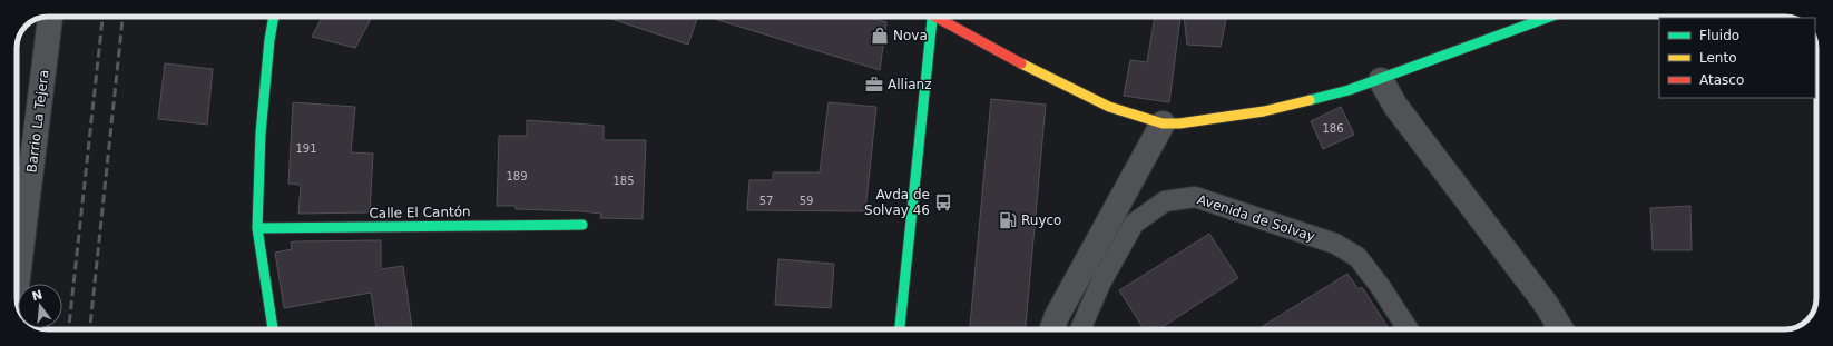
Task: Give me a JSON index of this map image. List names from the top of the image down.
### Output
{
  "streets": {
    "main road": ["Calle El Cantón"],
    "street": ["Barrio La Tejera"],
    "lane": ["Avenida de Solvay"]
  },
  "places": {
    "shop": ["Nova"],
    "office": ["Allianz"],
    "bus stop": ["Avda de Solvay 46"],
    "fuel station": ["Ruyco"]
  },
  "house_numbers": [
    "186",
    "191",
    "189",
    "185",
    "57",
    "59"
  ],
  "legend": ["Fluido", "Lento", "Atasco"],
  "north": "top"
}
